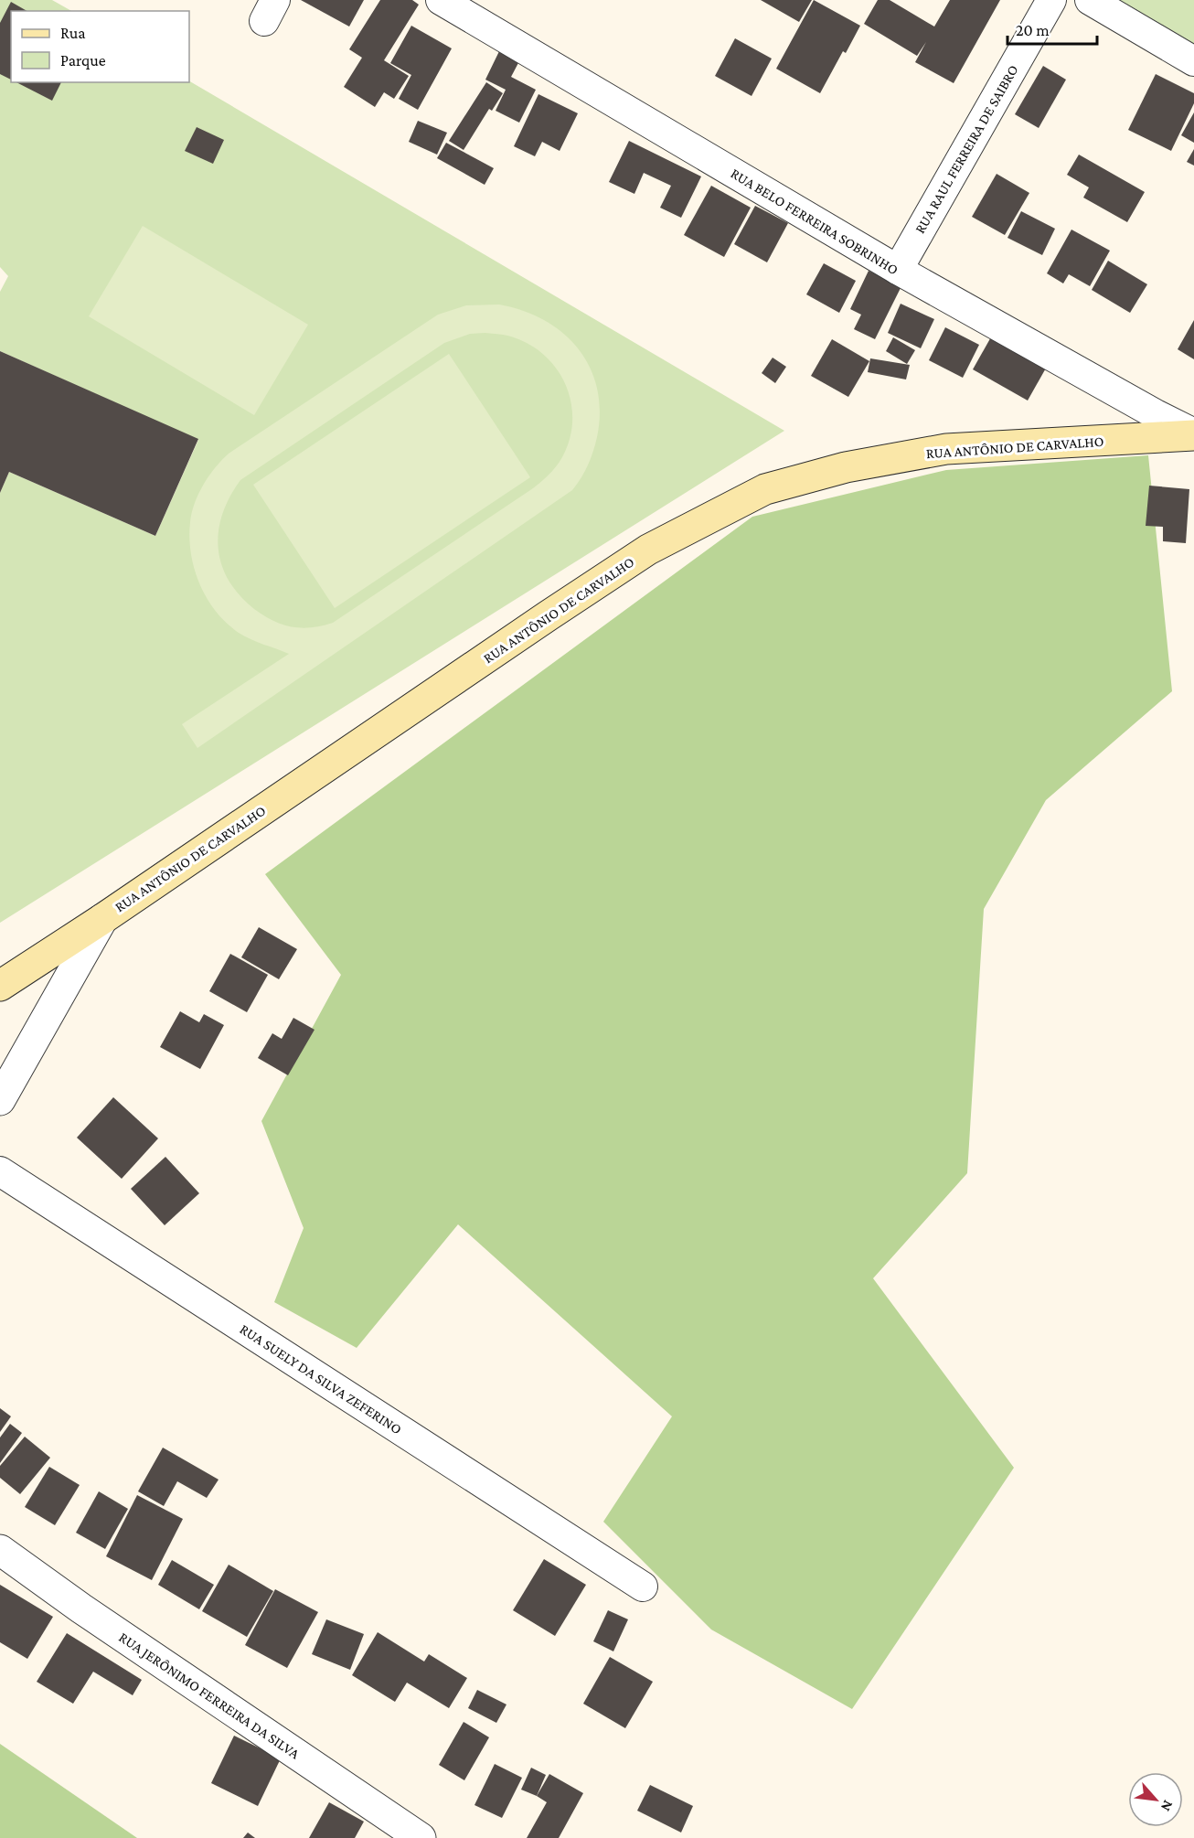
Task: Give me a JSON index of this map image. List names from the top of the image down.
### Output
{
  "streets": {
    "main road": ["RUA ANTÔNIO DE CARVALHO"],
    "street": [
      "RUA RAUL FERREIRA DE SAIBRO",
      "RUA BELO FERREIRA SOBRINHO",
      "RUA SUELY DA SILVA ZEFERINO",
      "RUA JERÔNIMO FERREIRA DA SILVA"
    ]
  },
  "crossings": [
    ["RUA RAUL FERREIRA DE SAIBRO", "RUA BELO FERREIRA SOBRINHO"],
    ["RUA BELO FERREIRA SOBRINHO", "RUA ANTÔNIO DE CARVALHO"]
  ],
  "legend": ["Rua", "Parque"],
  "scale_bar": "20 m",
  "north": "bottom right"
}
